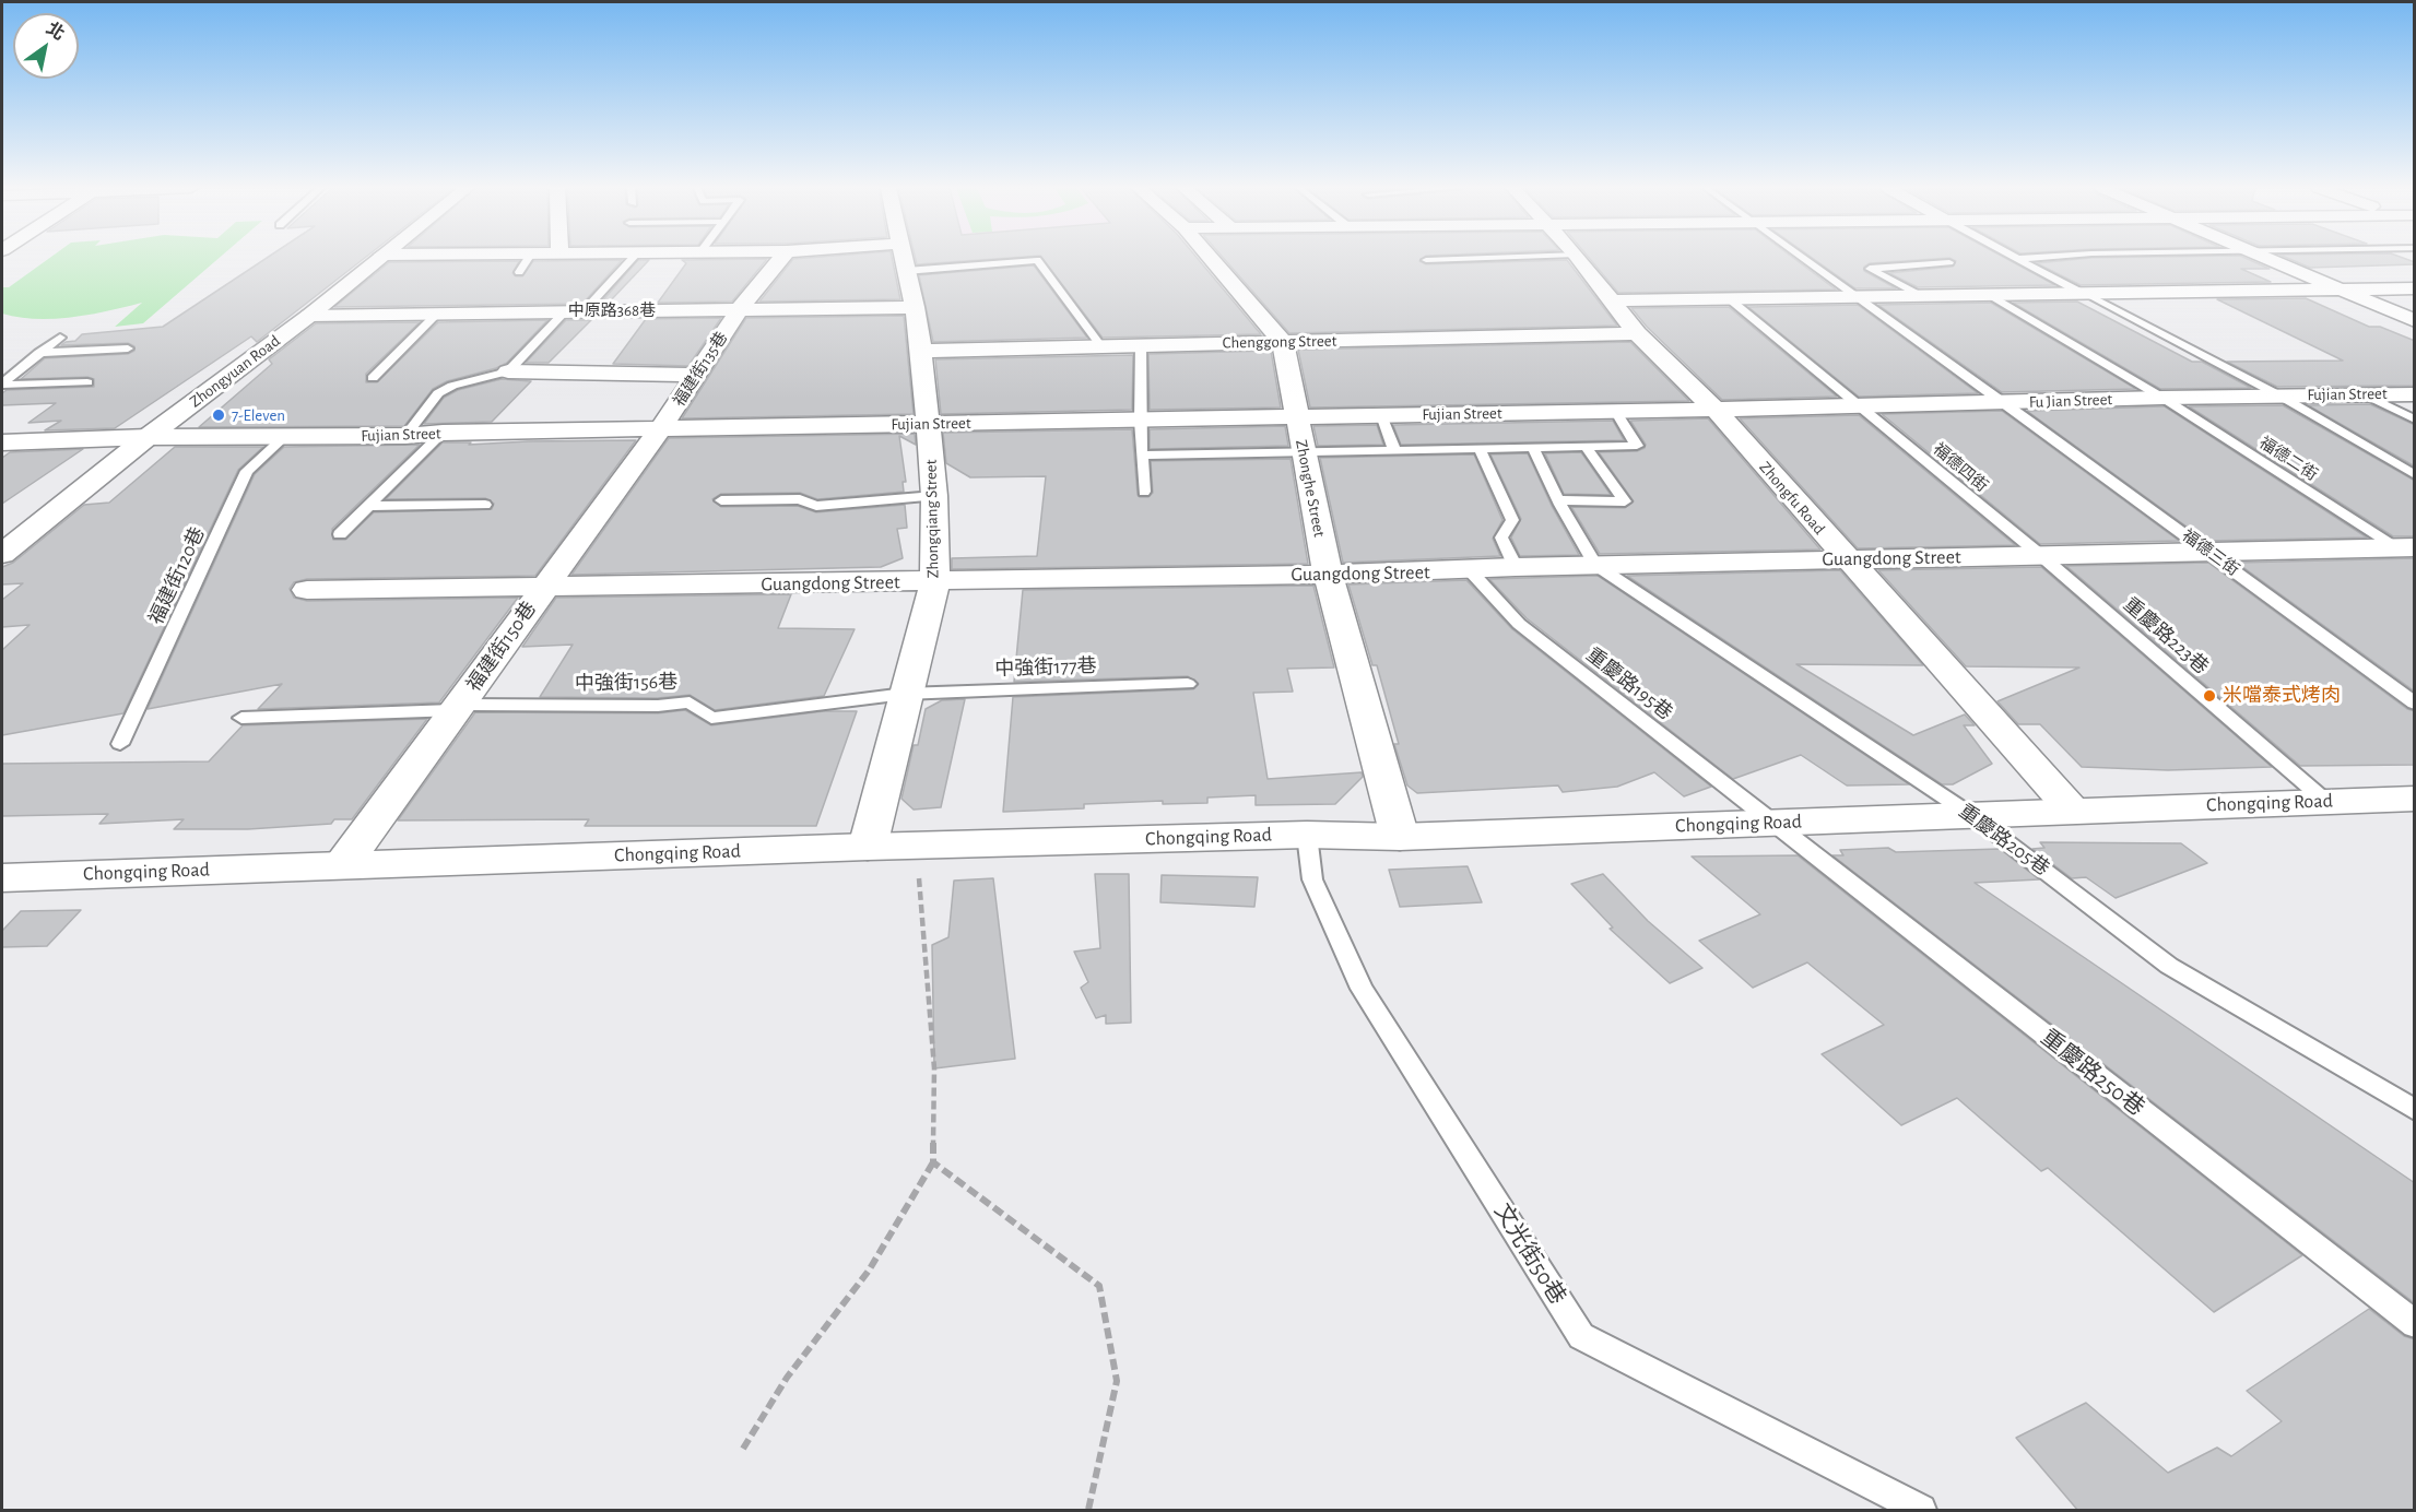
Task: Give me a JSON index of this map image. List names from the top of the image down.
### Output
{
  "streets": {
    "street": [
      "中原路368巷",
      "Chenggong Street",
      "福建街135巷",
      "Zhongyuan Road",
      "Fujian Street",
      "Fu Jian Street",
      "Zhonghe Street",
      "Zhongfu Road",
      "Zhongqiang Street",
      "Guangdong Street",
      "福建街150巷",
      "Chongqing Road"
    ],
    "lane": [
      "福德二街",
      "福德四街",
      "福德三街",
      "福建街120巷",
      "重慶路223巷",
      "中強街177巷",
      "中強街156巷",
      "重慶路195巷",
      "重慶路205巷",
      "重慶路250巷",
      "文光街50巷"
    ]
  },
  "crossings": [
    ["中原路368巷", "福建街135巷"],
    ["中原路368巷", "Zhongyuan Road"],
    ["中原路368巷", "Zhongqiang Street"],
    ["Chenggong Street", "Zhonghe Street"],
    ["Chenggong Street", "Zhongfu Road"],
    ["Chenggong Street", "Zhongqiang Street"],
    ["福建街135巷", "Fujian Street"],
    ["福建街135巷", "福建街150巷"],
    ["Zhongyuan Road", "Fujian Street"],
    ["Fujian Street", "Fu Jian Street"],
    ["Fujian Street", "福德四街"],
    ["Fujian Street", "Zhonghe Street"],
    ["Fujian Street", "Zhongfu Road"],
    ["Fujian Street", "Zhongqiang Street"],
    ["Fujian Street", "福建街120巷"],
    ["Fujian Street", "福建街150巷"],
    ["Fu Jian Street", "福德二街"],
    ["Fu Jian Street", "福德四街"],
    ["Fu Jian Street", "福德三街"],
    ["福德二街", "Guangdong Street"],
    ["福德四街", "Guangdong Street"],
    ["福德四街", "重慶路223巷"],
    ["Zhonghe Street", "Guangdong Street"],
    ["Zhonghe Street", "Chongqing Road"],
    ["Zhongfu Road", "Guangdong Street"],
    ["Zhongfu Road", "Chongqing Road"],
    ["Zhongqiang Street", "Guangdong Street"],
    ["Zhongqiang Street", "中強街177巷"],
    ["Zhongqiang Street", "中強街156巷"],
    ["Zhongqiang Street", "Chongqing Road"],
    ["福德三街", "Guangdong Street"],
    ["Guangdong Street", "重慶路223巷"],
    ["Guangdong Street", "福建街150巷"],
    ["Guangdong Street", "重慶路195巷"],
    ["Guangdong Street", "重慶路205巷"],
    ["重慶路223巷", "Chongqing Road"],
    ["福建街150巷", "中強街156巷"],
    ["福建街150巷", "Chongqing Road"],
    ["中強街177巷", "中強街156巷"],
    ["重慶路195巷", "Chongqing Road"],
    ["重慶路195巷", "重慶路250巷"],
    ["Chongqing Road", "重慶路205巷"],
    ["Chongqing Road", "重慶路250巷"],
    ["Chongqing Road", "文光街50巷"]
  ],
  "places": ["7-Eleven", "米噹泰式烤肉"],
  "north": "top right"
}
